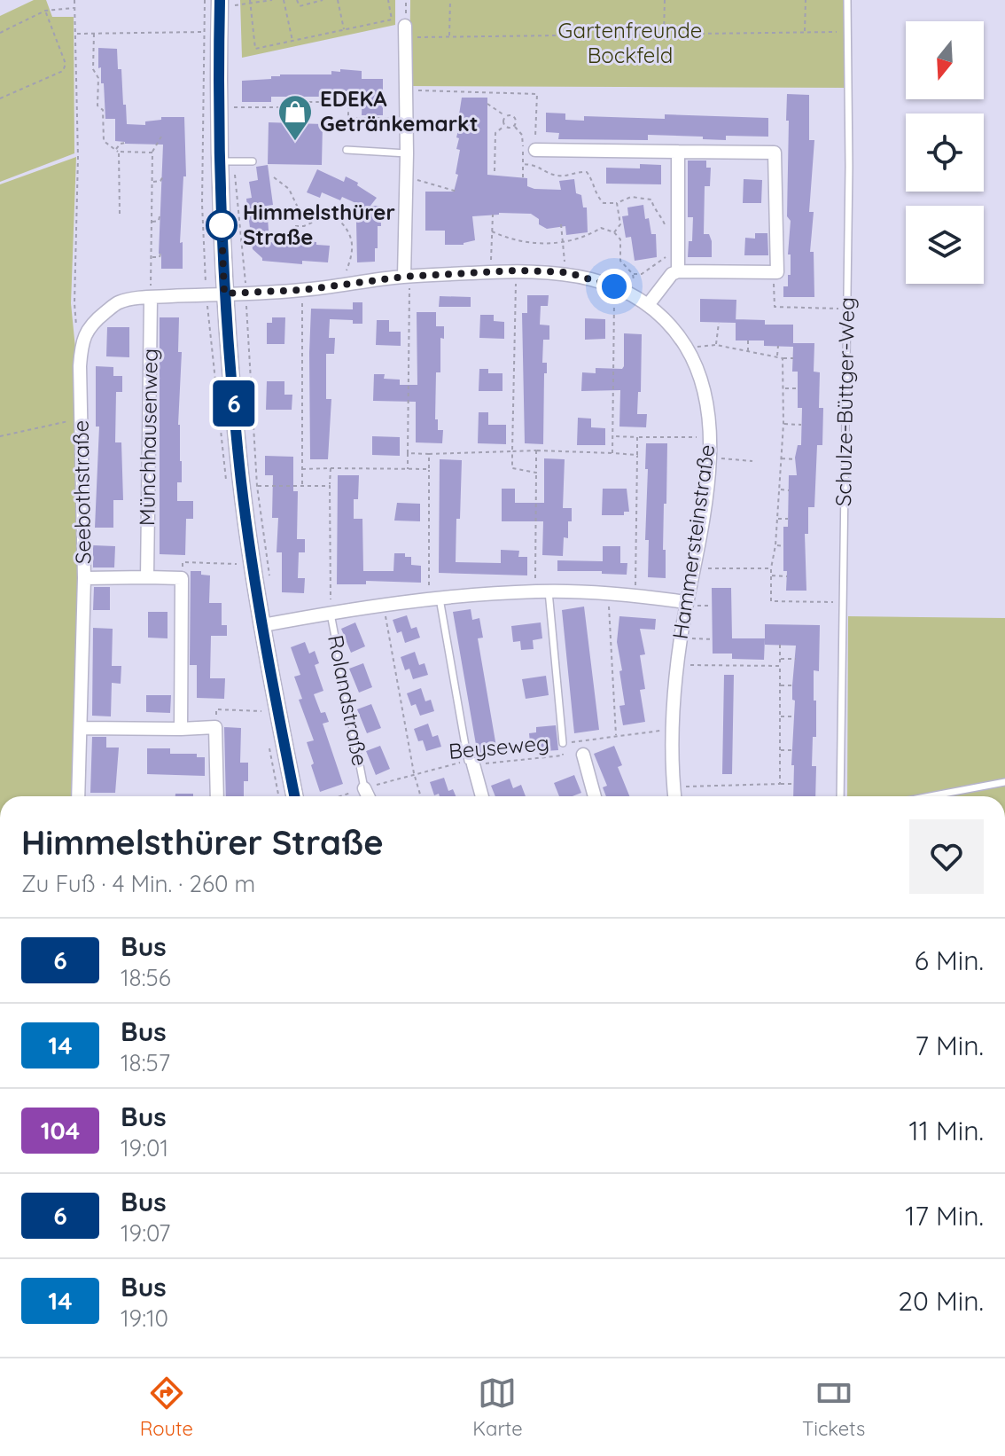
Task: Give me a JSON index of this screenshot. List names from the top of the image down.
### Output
{
  "streets": {
    "street": [
      "Münchhausenweg",
      "Seebothstraße",
      "Hammersteinstraße",
      "Rolandstraße"
    ],
    "lane": ["Schulze-Büttger-Weg"],
    "path": ["Beyseweg"]
  },
  "crossings": [
    ["Hammersteinstraße", "Rolandstraße"],
    ["Hammersteinstraße", "Beyseweg"],
    ["Rolandstraße", "Beyseweg"]
  ],
  "parks": ["Gartenfreunde Bockfeld"],
  "places": {
    "shop": ["EDEKA Getränkemarkt"],
    "other": ["Himmelsthürer Straße"]
  },
  "lines": ["bus line 6"],
  "north": "bottom",
  "page": {
    "on_map": "6",
    "heading": ["Himmelsthürer Straße", "Zu Fuß · 4 Min. · 260 m"],
    "list": [
      {
        "mark": "6",
        "name": "Bus",
        "note": "18:56",
        "value": "6 Min."
      },
      {
        "mark": "14",
        "name": "Bus",
        "note": "18:57",
        "value": "7 Min."
      },
      {
        "mark": "104",
        "name": "Bus",
        "note": "19:01",
        "value": "11 Min."
      },
      {
        "mark": "6",
        "name": "Bus",
        "note": "19:07",
        "value": "17 Min."
      },
      {
        "mark": "14",
        "name": "Bus",
        "note": "19:10",
        "value": "20 Min."
      }
    ],
    "tabs": ["Route", "Karte", "Tickets"]
  }
}
